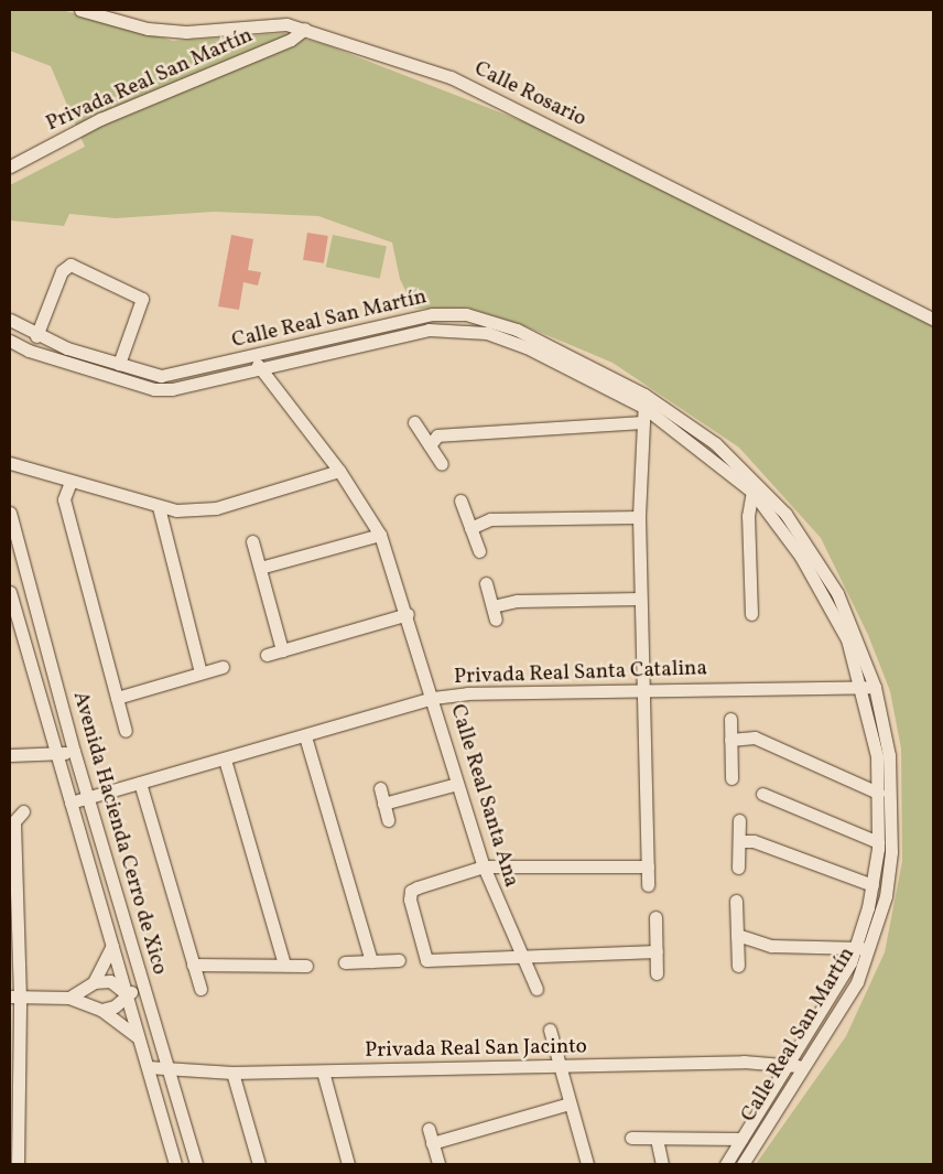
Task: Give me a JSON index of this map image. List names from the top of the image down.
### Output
{
  "streets": {
    "street": [
      "Privada Real San Martín",
      "Calle Rosario",
      "Calle Real San Martín",
      "Privada Real Santa Catalina",
      "Calle Real Santa Ana",
      "Avenida Hacienda Cerro de Xico",
      "Privada Real San Jacinto"
    ]
  },
  "crossings": [
    ["Privada Real San Martín", "Calle Rosario"],
    ["Calle Real San Martín", "Privada Real Santa Catalina"],
    ["Calle Real San Martín", "Calle Real Santa Ana"],
    ["Calle Real San Martín", "Privada Real San Jacinto"],
    ["Privada Real Santa Catalina", "Calle Real Santa Ana"],
    ["Privada Real Santa Catalina", "Avenida Hacienda Cerro de Xico"],
    ["Avenida Hacienda Cerro de Xico", "Privada Real San Jacinto"]
  ]
}
